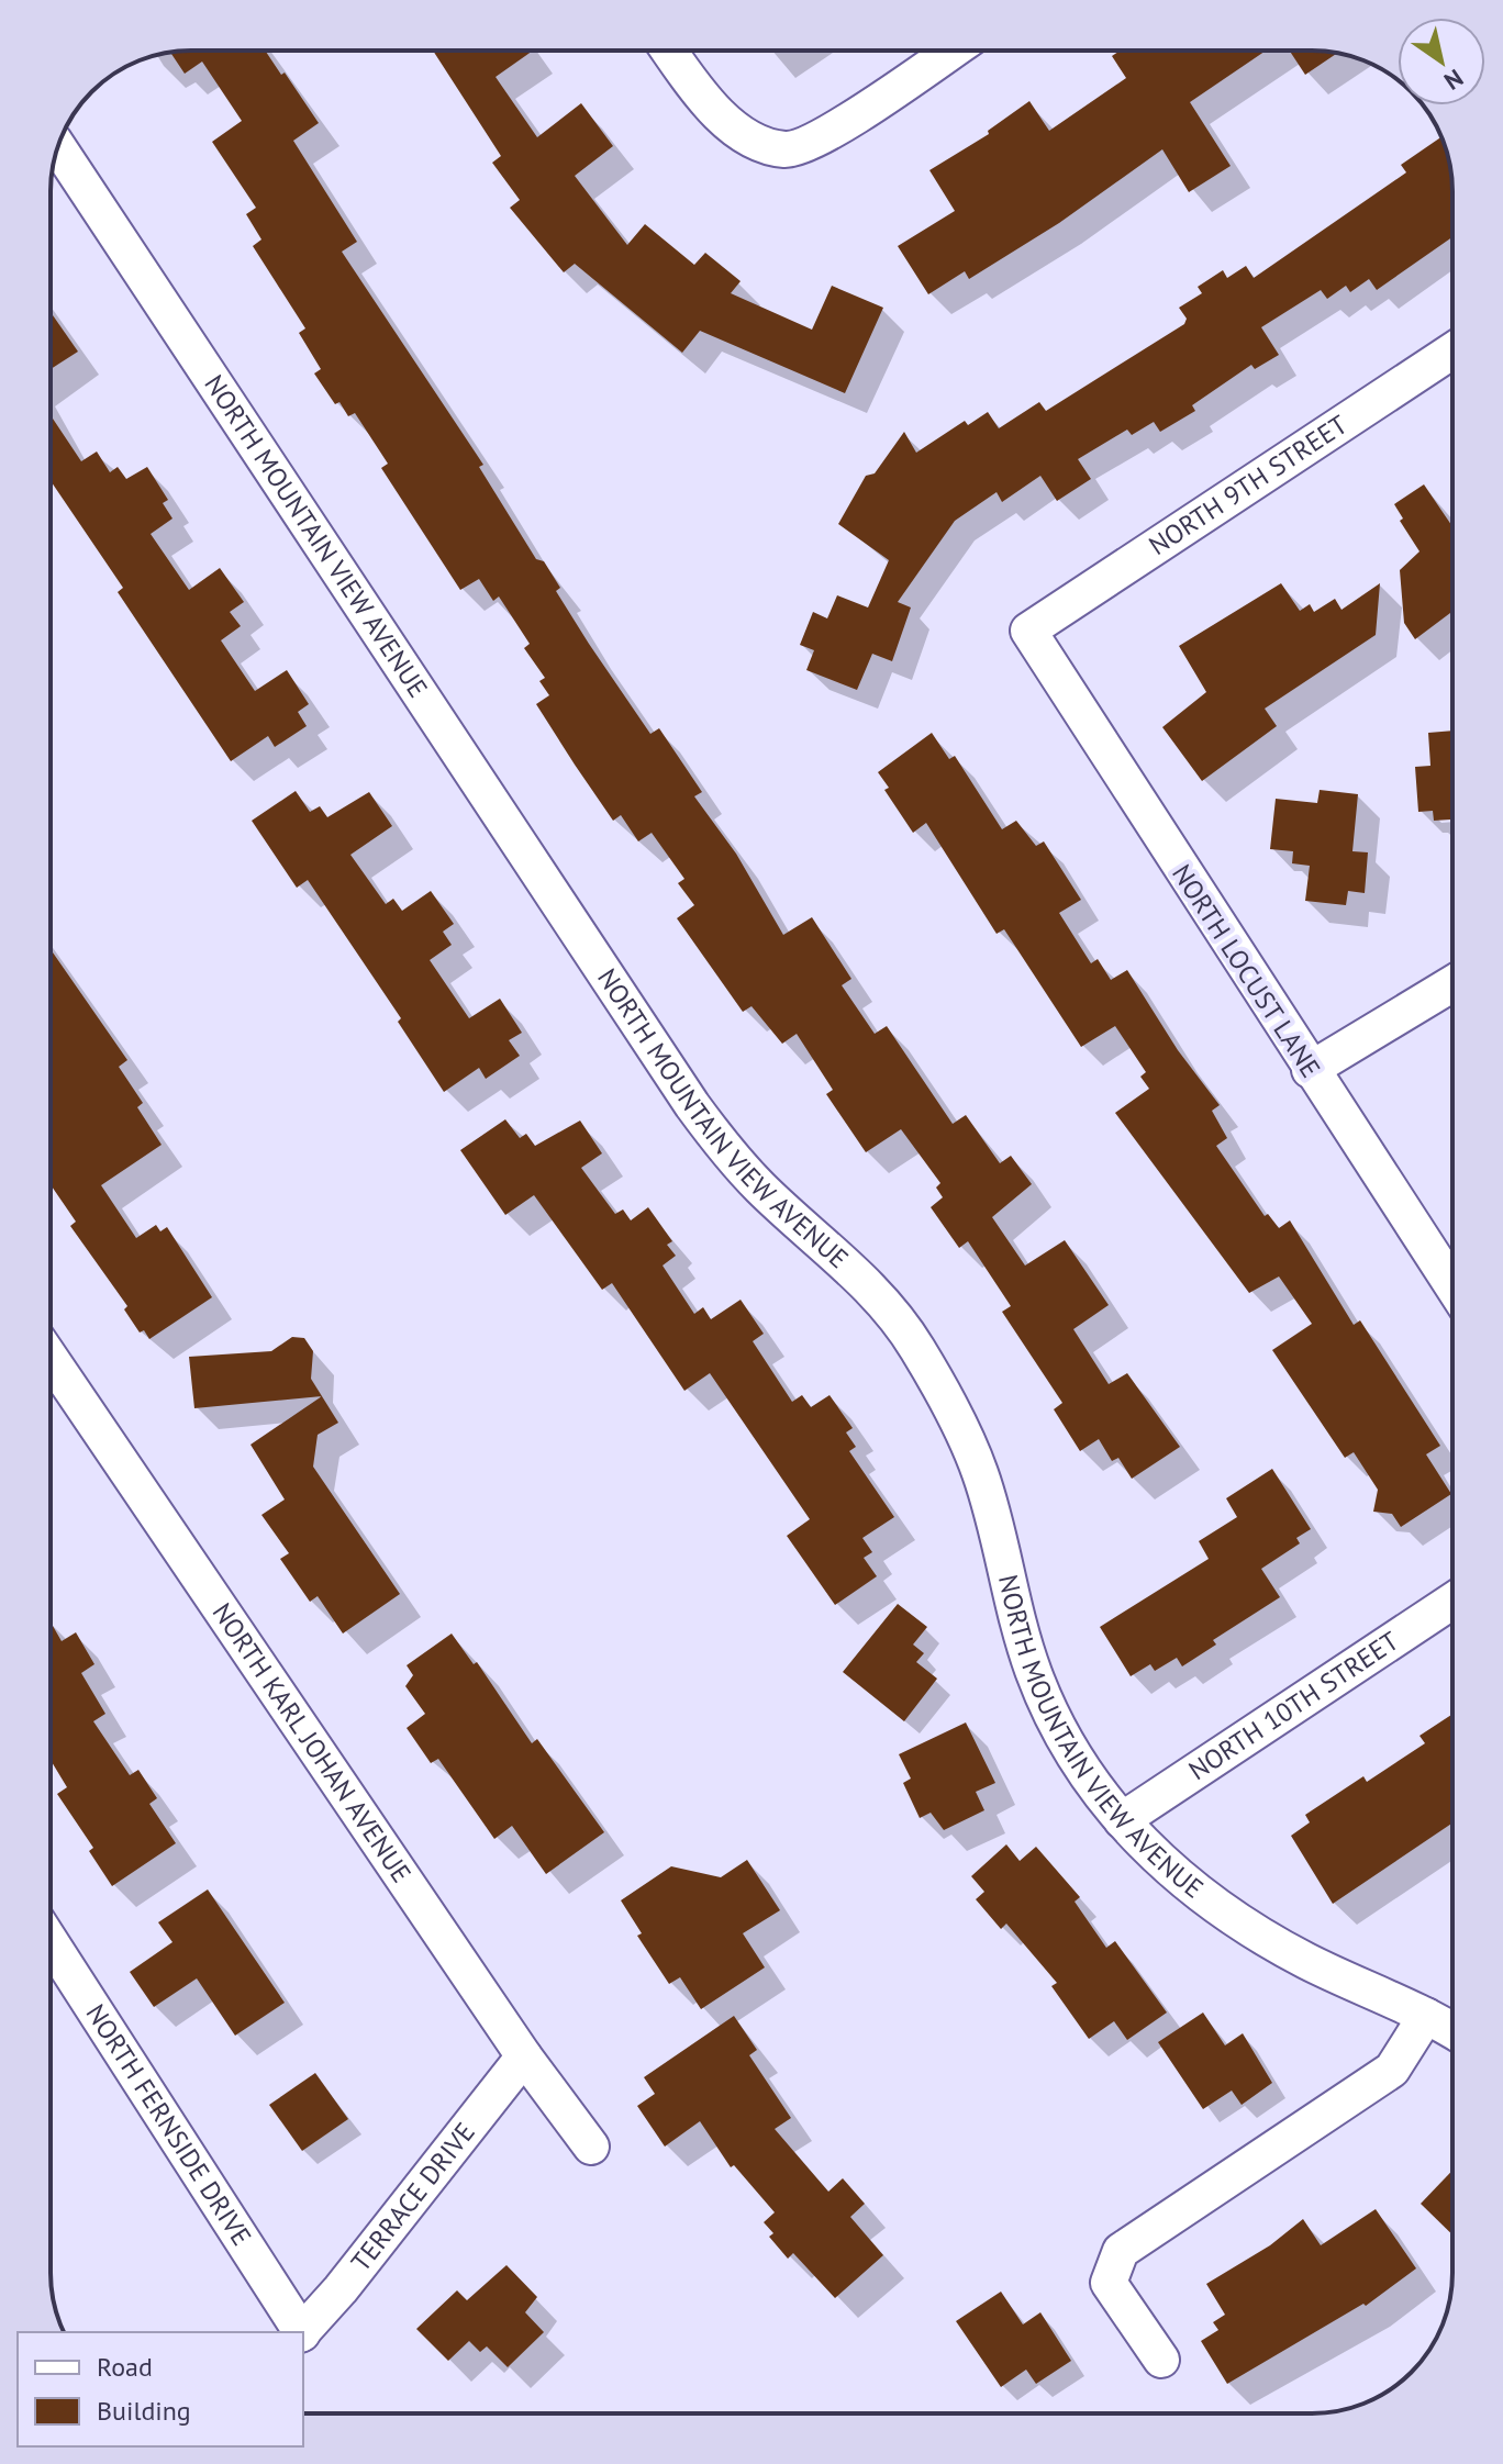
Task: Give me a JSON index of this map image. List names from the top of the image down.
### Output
{
  "streets": {
    "street": [
      "NORTH 9TH STREET",
      "NORTH MOUNTAIN VIEW AVENUE",
      "NORTH LOCUST LANE",
      "NORTH 10TH STREET",
      "NORTH KARL JOHAN AVENUE",
      "NORTH FERNSIDE DRIVE",
      "TERRACE DRIVE"
    ]
  },
  "crossings": [
    ["NORTH 9TH STREET", "NORTH LOCUST LANE"],
    ["NORTH MOUNTAIN VIEW AVENUE", "NORTH 10TH STREET"],
    ["NORTH KARL JOHAN AVENUE", "TERRACE DRIVE"]
  ],
  "legend": ["Road", "Building"],
  "north": "bottom right"
}
